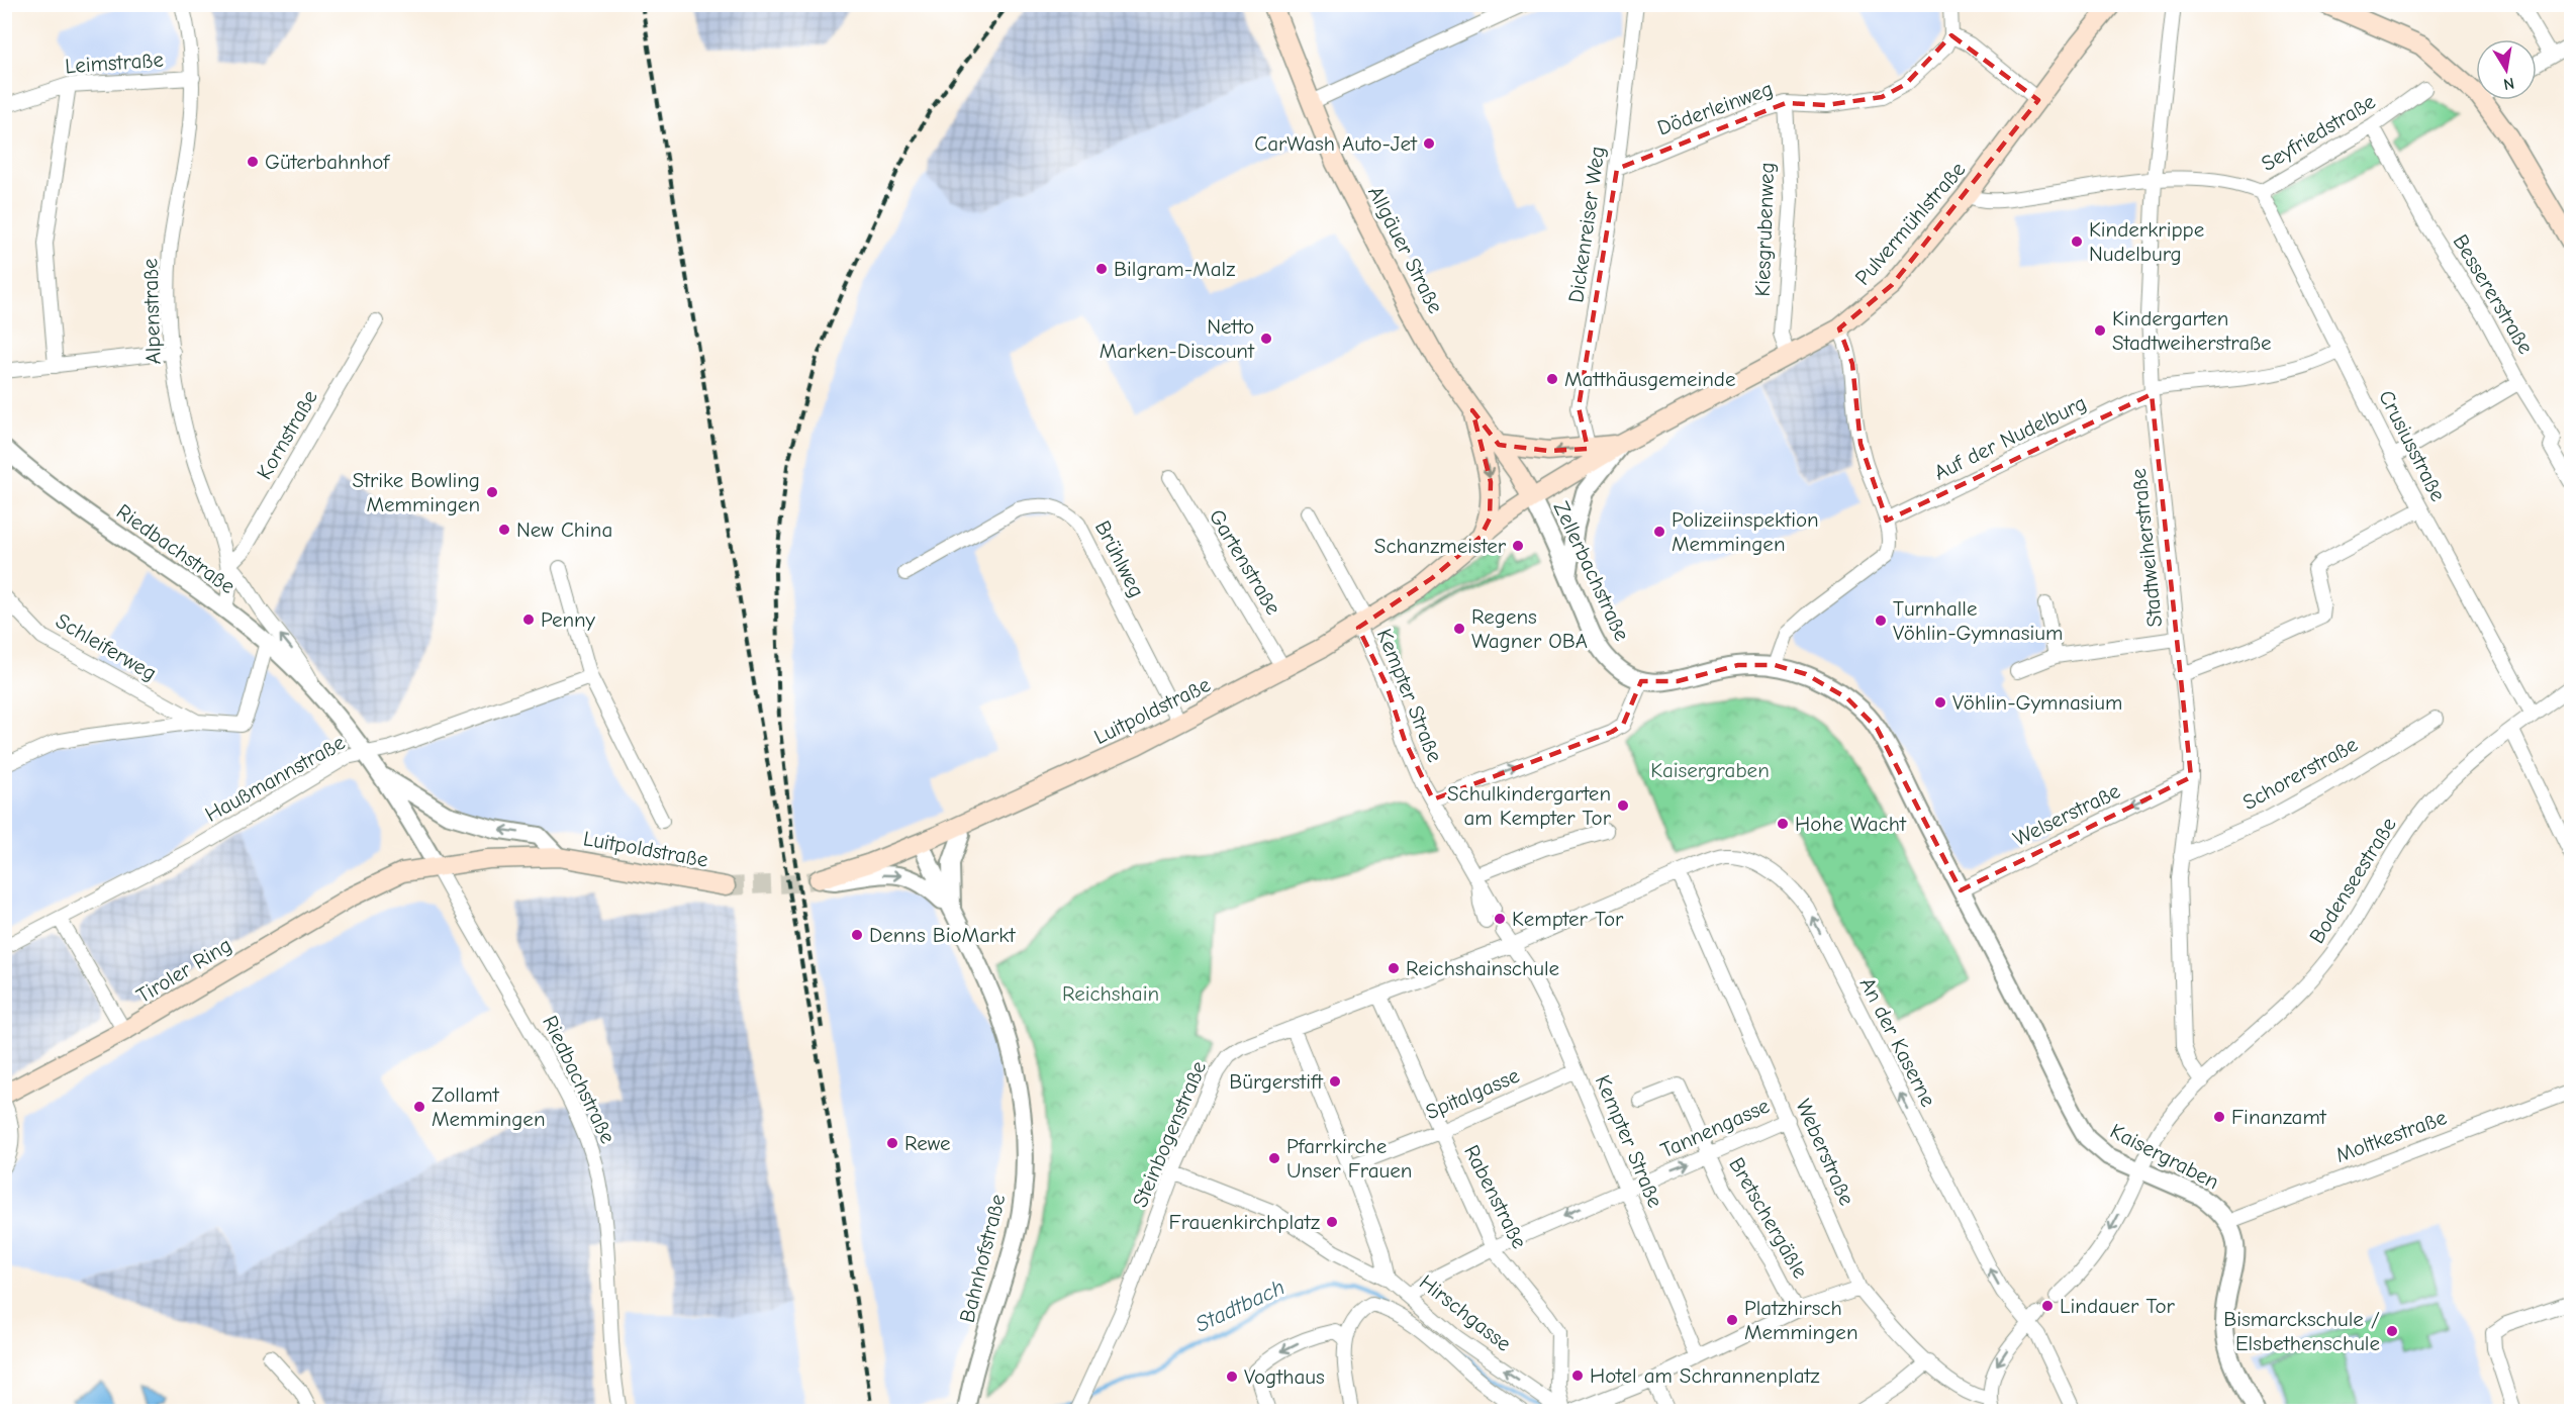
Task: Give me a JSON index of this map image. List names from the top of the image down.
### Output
{
  "streets": {
    "main road": [
      "Pulvermühlstraße",
      "Allgäuer Straße",
      "Luitpoldstraße",
      "Tiroler Ring"
    ],
    "street": [
      "Leimstraße",
      "Döderleinweg",
      "Seyfriedstraße",
      "Dickenreiser Weg",
      "Kiesgrubenweg",
      "Bessererstraße",
      "Alpenstraße",
      "Kornstraße",
      "Auf der Nudelburg",
      "Crusiusstraße",
      "Stadtweiherstraße",
      "Riedbachstraße",
      "Brühlweg",
      "Gartenstraße",
      "Zellerbachstraße",
      "Schleiferweg",
      "Kempter Straße",
      "Schorerstraße",
      "Haußmannstraße",
      "Welserstraße",
      "Bodenseestraße",
      "An der Kaserne",
      "Spitalgasse",
      "Tannengasse",
      "Steinbogenstraße",
      "Moltkestraße",
      "Weberstraße",
      "Kaisergraben",
      "Rabenstraße",
      "Bretschergäßle",
      "Bahnhofstraße",
      "Hirschgasse"
    ]
  },
  "crossings": [
    ["Leimstraße", "Alpenstraße"],
    ["Döderleinweg", "Dickenreiser Weg"],
    ["Döderleinweg", "Kiesgrubenweg"],
    ["Seyfriedstraße", "Pulvermühlstraße"],
    ["Seyfriedstraße", "Bessererstraße"],
    ["Seyfriedstraße", "Crusiusstraße"],
    ["Seyfriedstraße", "Stadtweiherstraße"],
    ["Pulvermühlstraße", "Kiesgrubenweg"],
    ["Pulvermühlstraße", "Allgäuer Straße"],
    ["Pulvermühlstraße", "Zellerbachstraße"],
    ["Pulvermühlstraße", "Luitpoldstraße"],
    ["Allgäuer Straße", "Zellerbachstraße"],
    ["Allgäuer Straße", "Luitpoldstraße"],
    ["Alpenstraße", "Kornstraße"],
    ["Alpenstraße", "Riedbachstraße"],
    ["Kornstraße", "Riedbachstraße"],
    ["Auf der Nudelburg", "Crusiusstraße"],
    ["Auf der Nudelburg", "Stadtweiherstraße"],
    ["Crusiusstraße", "Bodenseestraße"],
    ["Stadtweiherstraße", "Schorerstraße"],
    ["Stadtweiherstraße", "Welserstraße"],
    ["Stadtweiherstraße", "Bodenseestraße"],
    ["Riedbachstraße", "Schleiferweg"],
    ["Riedbachstraße", "Luitpoldstraße"],
    ["Riedbachstraße", "Haußmannstraße"],
    ["Riedbachstraße", "Tiroler Ring"],
    ["Brühlweg", "Luitpoldstraße"],
    ["Gartenstraße", "Luitpoldstraße"],
    ["Zellerbachstraße", "Luitpoldstraße"],
    ["Zellerbachstraße", "Kaisergraben"],
    ["Kempter Straße", "Luitpoldstraße"],
    ["Kempter Straße", "An der Kaserne"],
    ["Kempter Straße", "Spitalgasse"],
    ["Kempter Straße", "Tannengasse"],
    ["Kempter Straße", "Steinbogenstraße"],
    ["Luitpoldstraße", "Tiroler Ring"],
    ["Luitpoldstraße", "Bahnhofstraße"],
    ["Welserstraße", "Kaisergraben"],
    ["Bodenseestraße", "Kaisergraben"],
    ["An der Kaserne", "Steinbogenstraße"],
    ["An der Kaserne", "Weberstraße"],
    ["Spitalgasse", "Rabenstraße"],
    ["Tannengasse", "Weberstraße"],
    ["Tannengasse", "Rabenstraße"],
    ["Tannengasse", "Bretschergäßle"],
    ["Tannengasse", "Hirschgasse"],
    ["Steinbogenstraße", "Rabenstraße"],
    ["Moltkestraße", "Kaisergraben"]
  ],
  "one_way": ["Welserstraße", "An der Kaserne"],
  "water": ["Stadtbach"],
  "parks": ["Kaisergraben", "Reichshain"],
  "places": [
    "CarWash Auto-Jet",
    "Güterbahnhof",
    "Kinderkrippe Nudelburg",
    "Bilgram-Malz",
    "Kindergarten Stadtweiherstraße",
    "Netto Marken-Discount",
    "Matthäusgemeinde",
    "Strike Bowling Memmingen",
    "New China",
    "Polizeiinspektion Memmingen",
    "Schanzmeister",
    "Penny",
    "Turnhalle Vöhlin-Gymnasium",
    "Regens Wagner OBA",
    "Vöhlin-Gymnasium",
    "Schulkindergarten am Kempter Tor",
    "Hohe Wacht",
    "Kempter Tor",
    "Denns BioMarkt",
    "Reichshainschule",
    "Bürgerstift",
    "Zollamt Memmingen",
    "Finanzamt",
    "Rewe",
    "Pfarrkirche Unser Frauen",
    "Frauenkirchplatz",
    "Lindauer Tor",
    "Platzhirsch Memmingen",
    "Bismarckschule / Elsbethenschule",
    "Hotel am Schrannenplatz",
    "Vogthaus"
  ],
  "north": "bottom"
}
